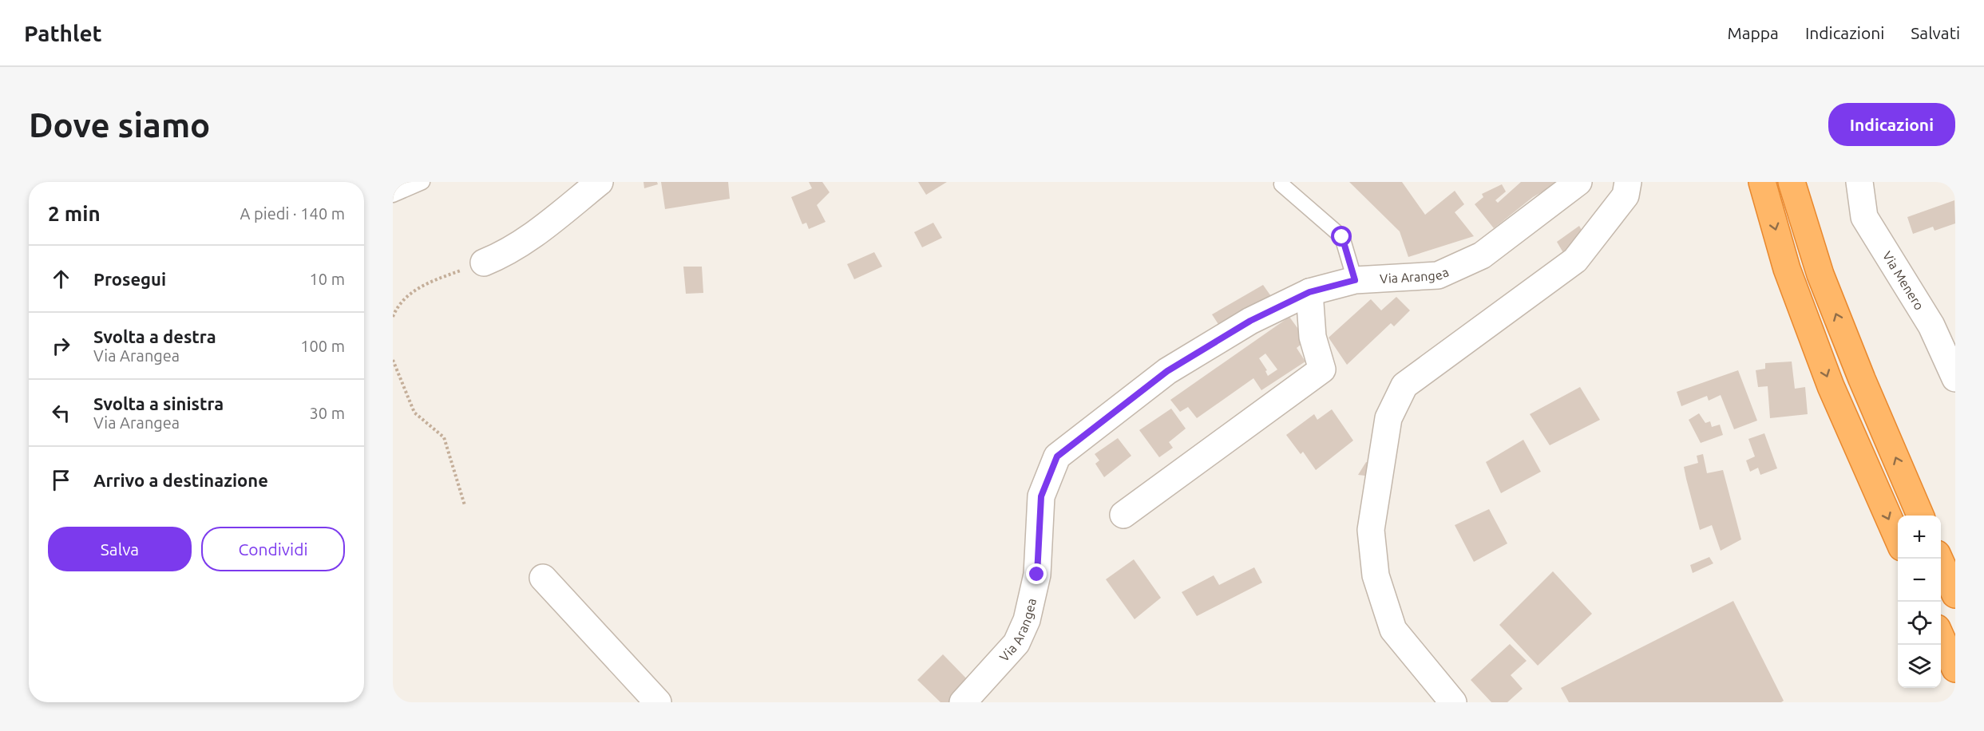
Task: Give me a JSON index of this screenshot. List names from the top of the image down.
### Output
{
  "streets": {
    "street": ["Via Arangea", "Via Menero"]
  },
  "page": {
    "header": "Pathlet",
    "nav": ["Mappa", "Indicazioni", "Salvati"],
    "buttons": [
      "Indicazioni",
      ["Salva", "Condividi"]
    ],
    "title": "Dove siamo",
    "heading": ["2 min", "A piedi · 140 m"],
    "list": [
      ["Prosegui", "10 m"],
      ["Svolta a destra", "Via Arangea", "100 m"],
      ["Svolta a sinistra", "Via Arangea", "30 m"],
      "Arrivo a destinazione"
    ],
    "map_buttons": ["+", "−"]
  }
}
